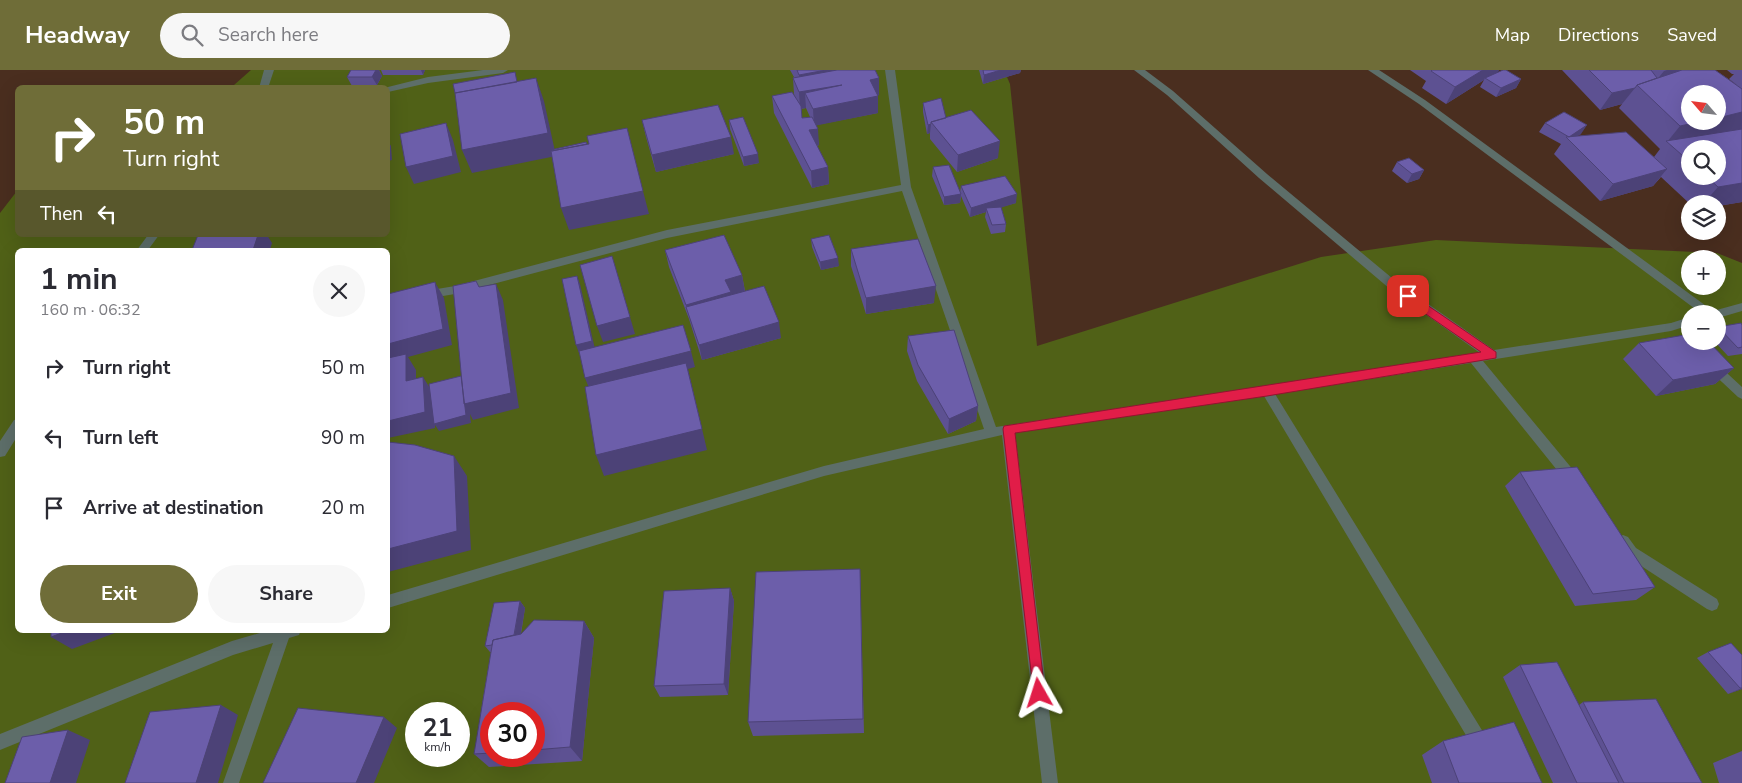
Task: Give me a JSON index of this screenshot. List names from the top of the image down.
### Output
{
  "north": "top left",
  "page": {
    "header": "Headway",
    "search": "Search here",
    "nav": ["Map", "Directions", "Saved"],
    "map_buttons": ["+", "−"],
    "turn": ["50 m", "Turn right"],
    "then": "Then",
    "heading": ["1 min", "160 m · 06:32"],
    "list": [
      {
        "name": "Turn right",
        "value": "50 m"
      },
      {
        "name": "Turn left",
        "value": "90 m"
      },
      {
        "name": "Arrive at destination",
        "value": "20 m"
      }
    ],
    "buttons": ["Exit", "Share"],
    "speed": "21 km/h",
    "limit": "30"
  }
}
